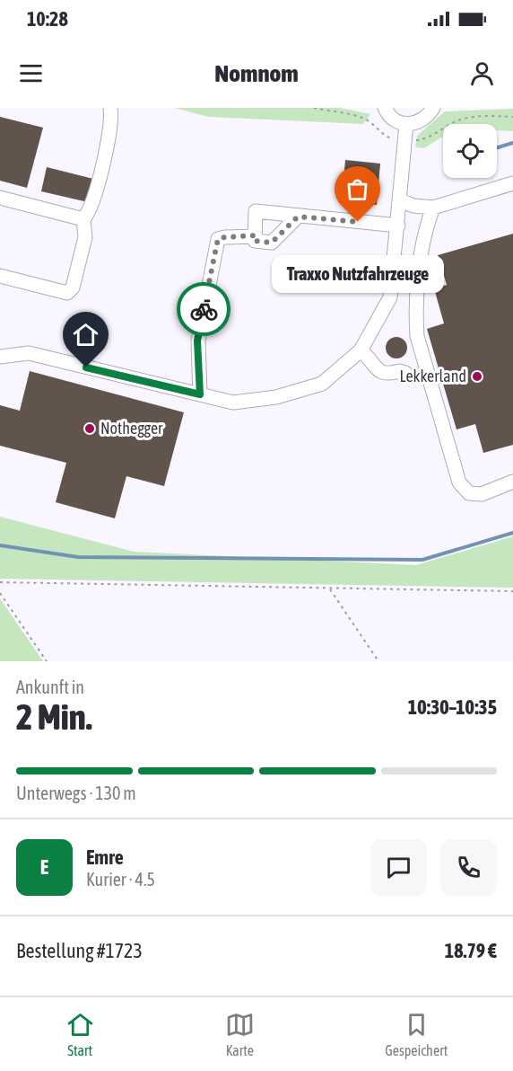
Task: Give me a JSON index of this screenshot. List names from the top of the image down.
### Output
{
  "places": ["Traxxo Nutzfahrzeuge", "Lekkerland", "Nothegger"],
  "page": {
    "status": "10:28",
    "header": "Nomnom",
    "bubble": "Traxxo Nutzfahrzeuge",
    "heading": ["2 Min.", "Ankunft in", "10:30–10:35"],
    "panel": [
      "Emre",
      "Kurier · 4.5",
      "Bestellung #1723",
      "18.79 €"
    ],
    "bar": "Unterwegs · 130 m",
    "round": "E",
    "tabs": ["Start", "Karte", "Gespeichert"]
  }
}
